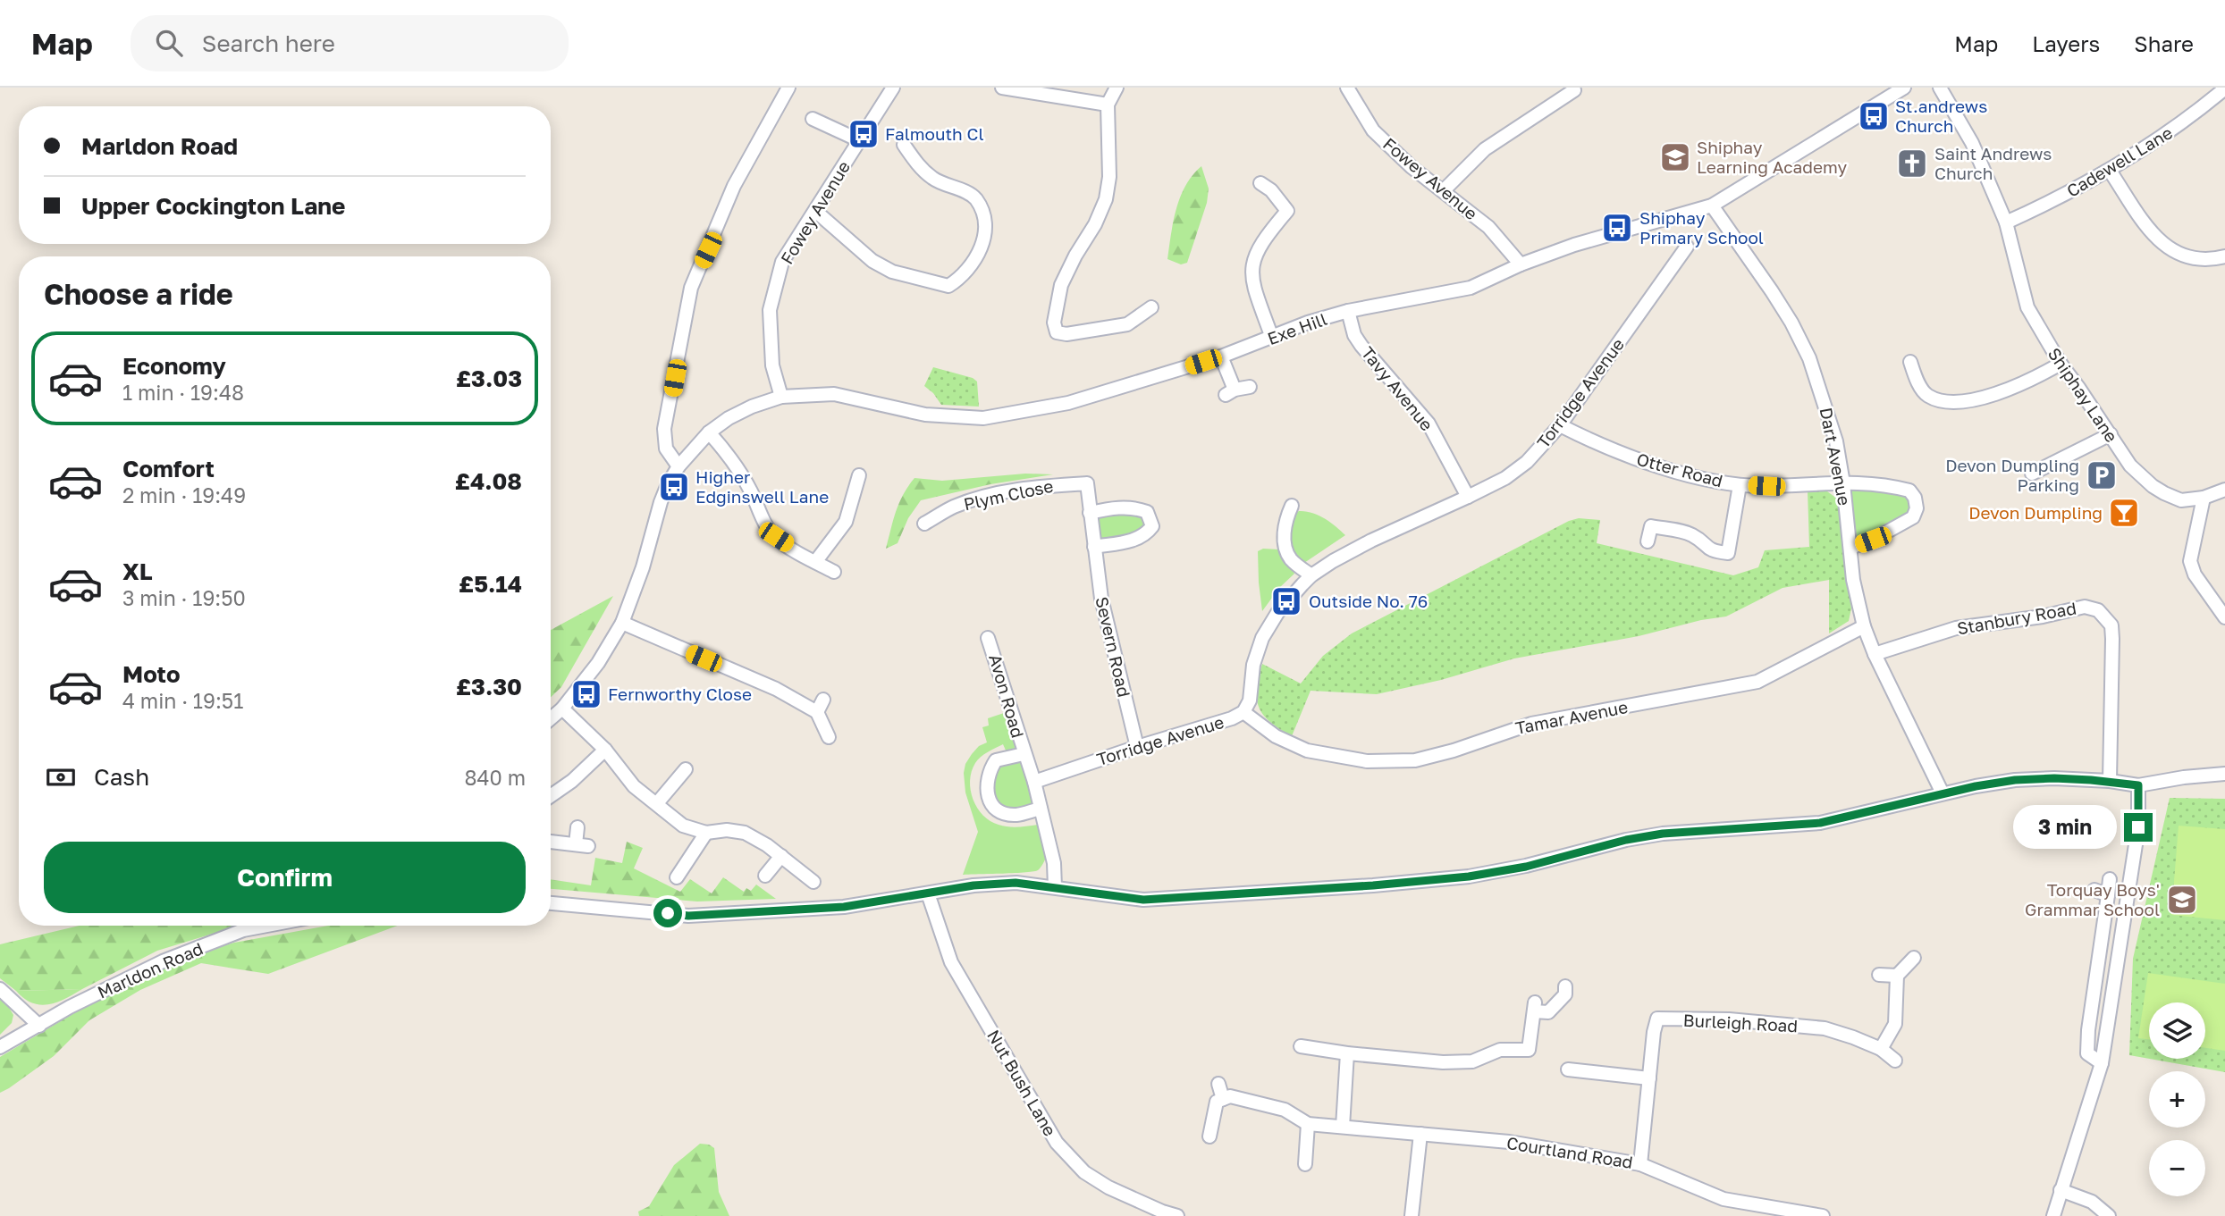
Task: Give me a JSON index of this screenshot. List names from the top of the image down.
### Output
{
  "streets": {
    "street": [
      "Cadewell Lane",
      "Fowey Avenue",
      "Exe Hill",
      "Tavy Avenue",
      "Torridge Avenue",
      "Shiphay Lane",
      "Dart Avenue",
      "Otter Road",
      "Plym Close",
      "Stanbury Road",
      "Severn Road",
      "Avon Road",
      "Tamar Avenue",
      "Marldon Road",
      "Burleigh Road",
      "Nut Bush Lane",
      "Courtland Road"
    ]
  },
  "crossings": [
    ["Cadewell Lane", "Shiphay Lane"],
    ["Fowey Avenue", "Exe Hill"],
    ["Exe Hill", "Tavy Avenue"],
    ["Exe Hill", "Dart Avenue"],
    ["Tavy Avenue", "Torridge Avenue"],
    ["Torridge Avenue", "Otter Road"],
    ["Torridge Avenue", "Severn Road"],
    ["Torridge Avenue", "Avon Road"],
    ["Torridge Avenue", "Tamar Avenue"],
    ["Dart Avenue", "Otter Road"],
    ["Dart Avenue", "Stanbury Road"],
    ["Dart Avenue", "Tamar Avenue"],
    ["Plym Close", "Severn Road"],
    ["Burleigh Road", "Courtland Road"]
  ],
  "places": {
    "bus stop": [
      "St.andrews Church",
      "Falmouth Cl",
      "Shiphay Primary School",
      "Higher Edginswell Lane",
      "Outside No. 76",
      "Fernworthy Close"
    ],
    "school or university": ["Shiphay Learning Academy", "Torquay Boys' Grammar School"],
    "church": ["Saint Andrews Church"],
    "parking": ["Devon Dumpling Parking"],
    "bar": ["Devon Dumpling"]
  },
  "page": {
    "header": "Map",
    "search": "Search here",
    "nav": ["Map", "Layers", "Share"],
    "banner": ["Marldon Road", "Upper Cockington Lane"],
    "heading": "Choose a ride",
    "list": [
      {
        "name": "Economy",
        "note": "1 min · 19:48",
        "value": "£3.03"
      },
      {
        "name": "Comfort",
        "note": "2 min · 19:49",
        "value": "£4.08"
      },
      {
        "name": "XL",
        "note": "3 min · 19:50",
        "value": "£5.14"
      },
      {
        "name": "Moto",
        "note": "4 min · 19:51",
        "value": "£3.30"
      }
    ],
    "pay": ["Cash", "840 m"],
    "bubble": "3 min",
    "buttons": "Confirm",
    "map_buttons": ["+", "−"]
  }
}
